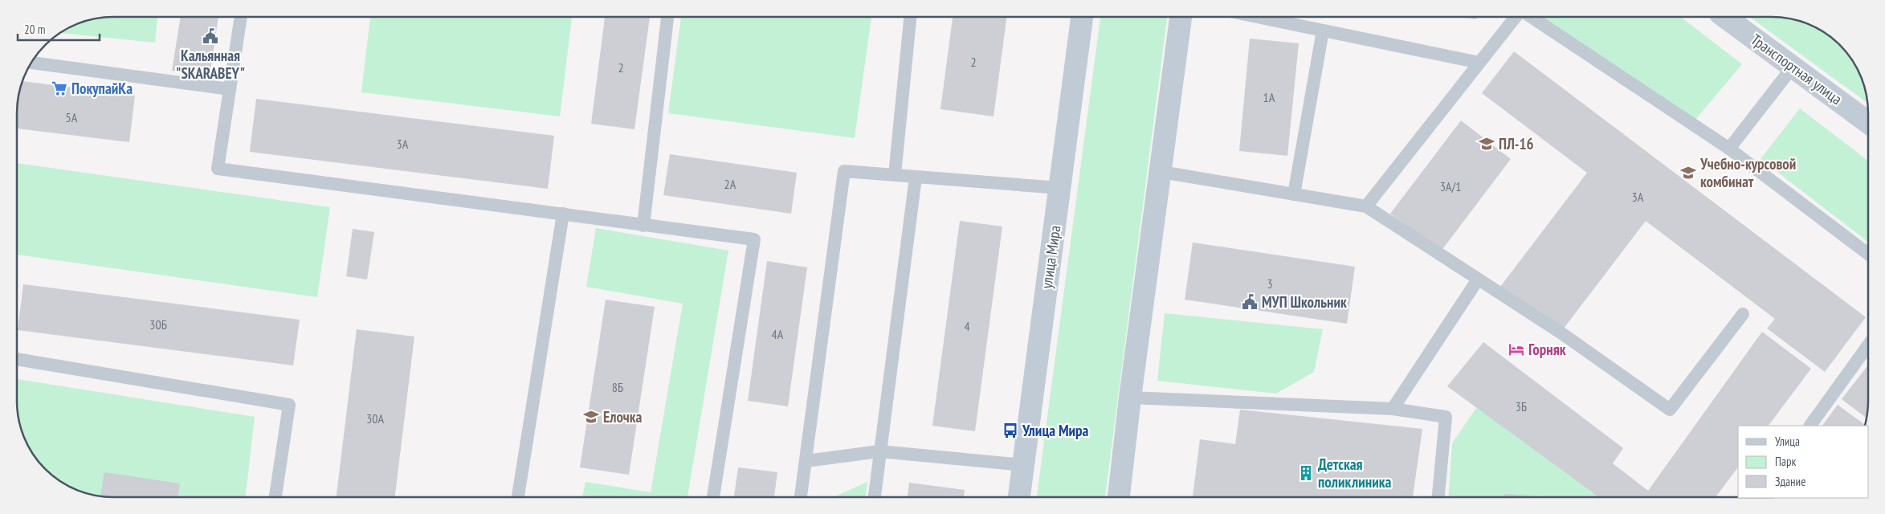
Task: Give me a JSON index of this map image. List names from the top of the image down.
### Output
{
  "streets": {
    "main road": ["Транспортная улица", "улица Мира"]
  },
  "places": {
    "public building": ["Кальянная \"SKARABEY\"", "МУП Школьник"],
    "supermarket": ["ПокупайКа"],
    "school or university": ["ПЛ-16", "Учебно-курсовой комбинат", "Елочка"],
    "hotel": ["Горняк"],
    "bus stop": ["Улица Мира"],
    "building": ["Детская поликлиника"]
  },
  "house_numbers": [
    "2",
    "2",
    "1А",
    "5А",
    "3А",
    "2А",
    "3А/1",
    "3А",
    "3",
    "30Б",
    "4",
    "4А",
    "8Б",
    "3Б",
    "30А"
  ],
  "legend": ["Улица", "Парк", "Здание"],
  "scale_bar": "20 m"
}
